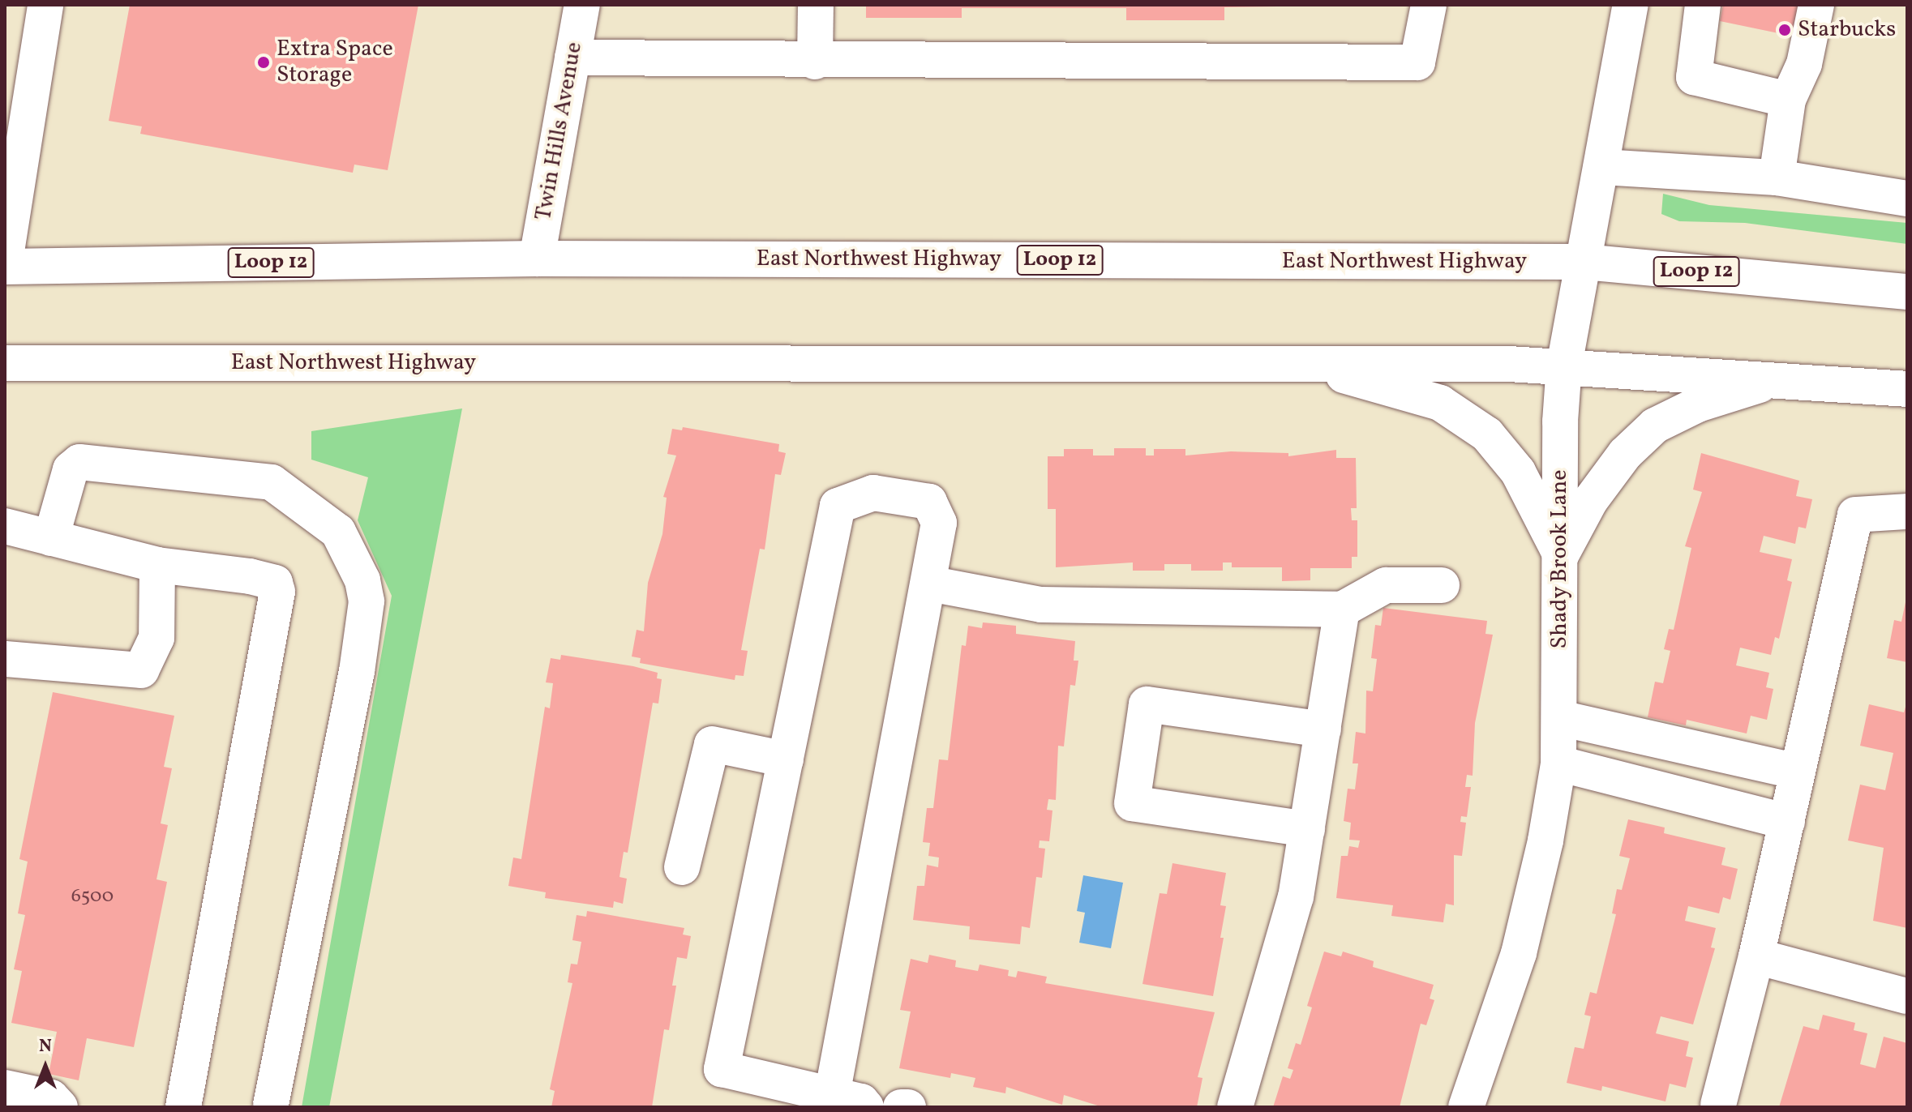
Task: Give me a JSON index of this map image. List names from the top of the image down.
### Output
{
  "streets": {
    "main road": [
      "Twin Hills Avenue",
      "East Northwest Highway",
      "Loop 12",
      "Shady Brook Lane"
    ]
  },
  "crossings": [
    ["Twin Hills Avenue", "East Northwest Highway"],
    ["East Northwest Highway", "Shady Brook Lane"]
  ],
  "places": ["Starbucks", "Extra Space Storage"],
  "house_numbers": ["6500"],
  "north": "top"
}
